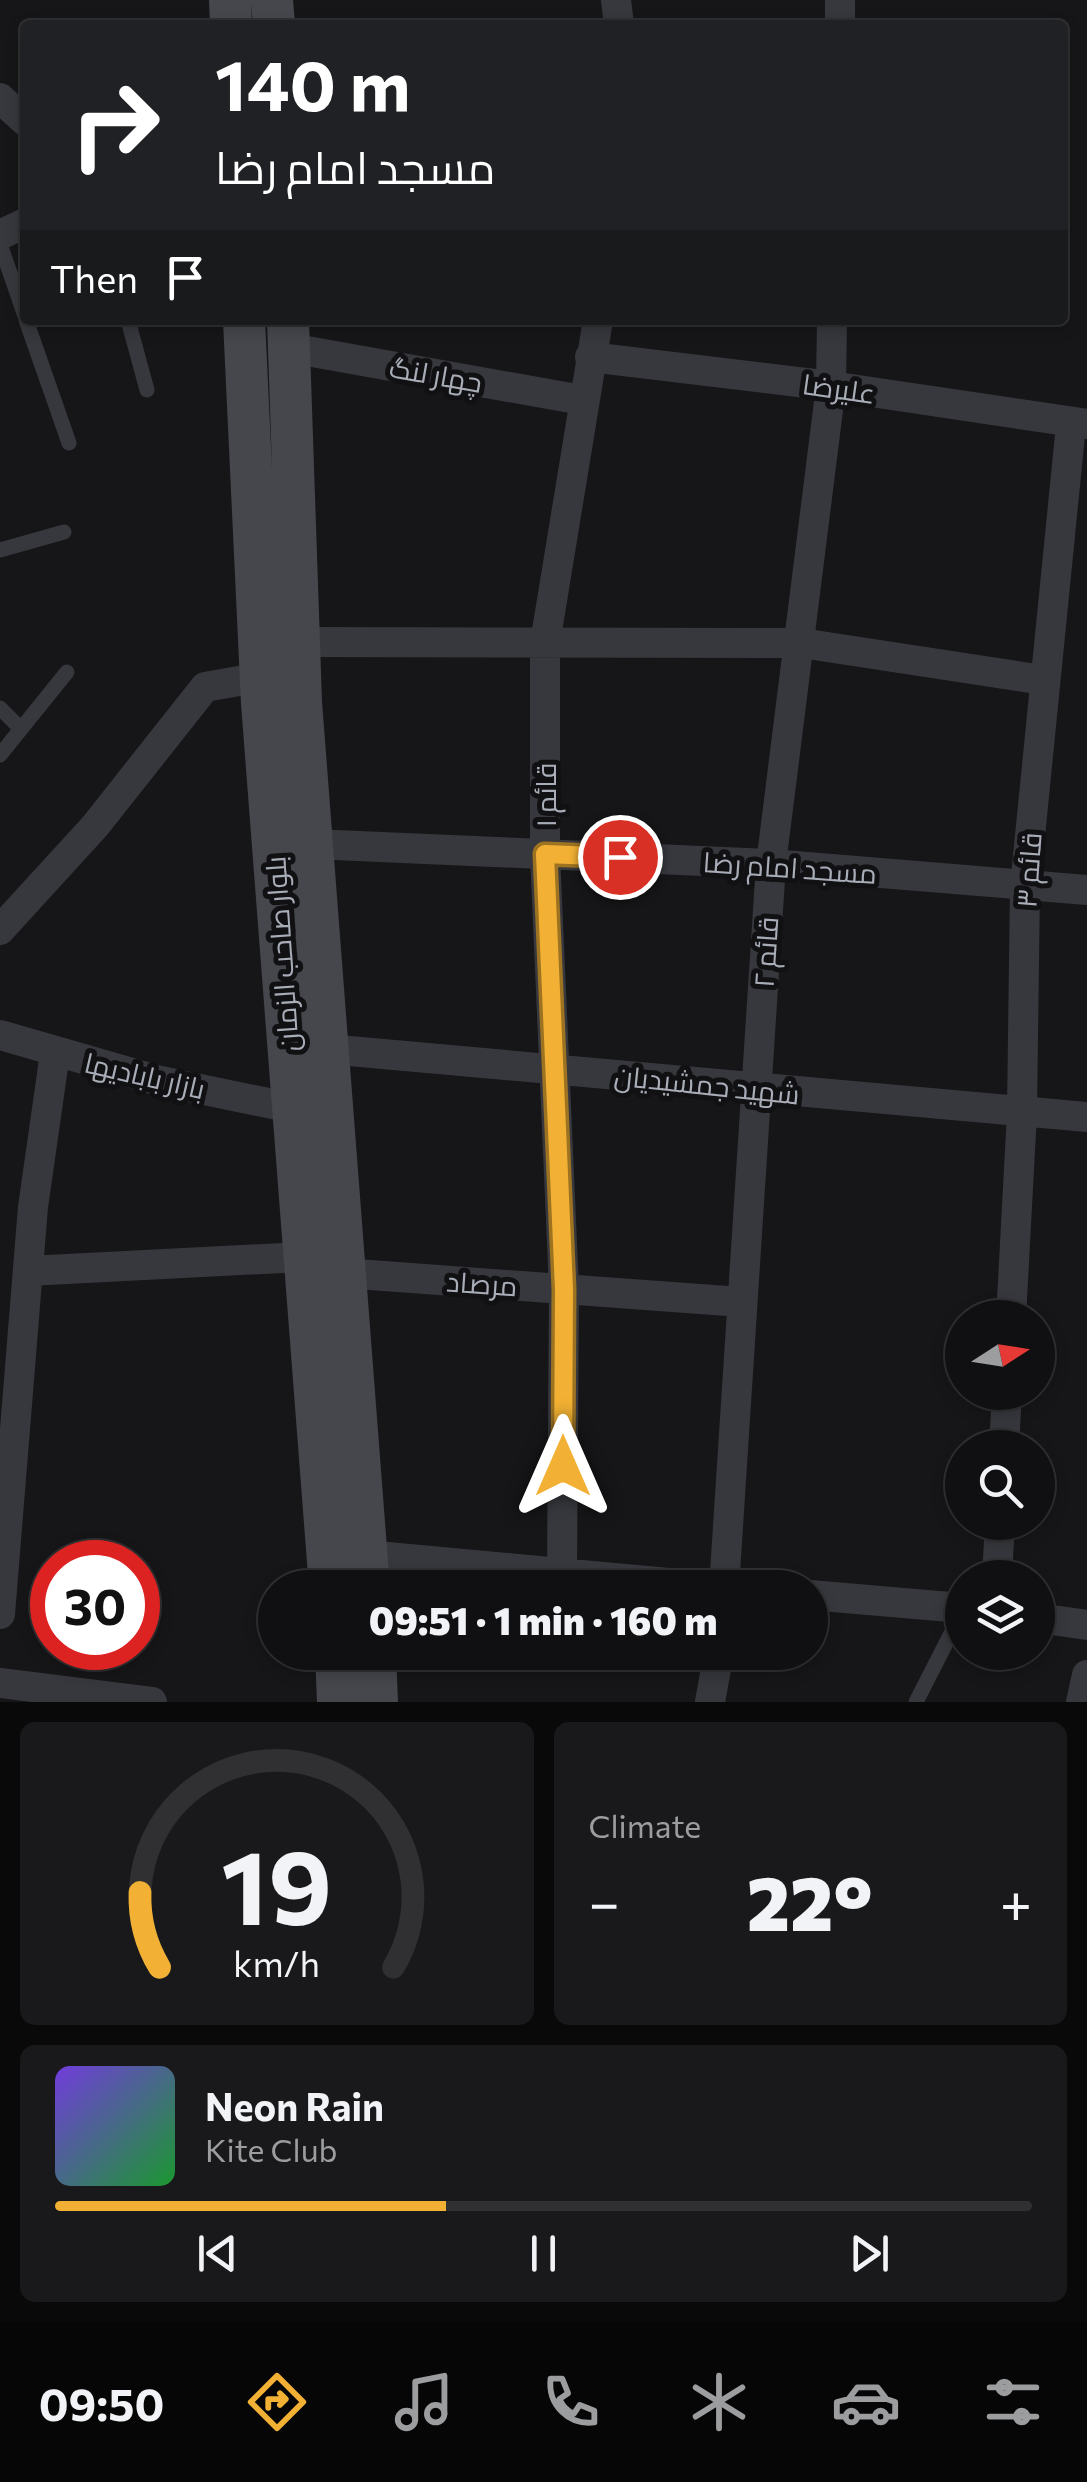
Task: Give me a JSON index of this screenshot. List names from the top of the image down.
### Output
{
  "streets": {
    "main road": ["بلوار صاحب الزمان"],
    "street": [
      "چهار لنگ",
      "علیرضا",
      "قائم ۱",
      "مسجد امام رضا",
      "قائم ۳",
      "قائم ۲",
      "بازار بابادیها",
      "شهید جمشیدیان",
      "مرصاد"
    ]
  },
  "crossings": [
    ["چهار لنگ", "قائم ۱"],
    ["چهار لنگ", "بلوار صاحب الزمان"],
    ["علیرضا", "قائم ۱"],
    ["علیرضا", "قائم ۳"],
    ["علیرضا", "قائم ۲"],
    ["قائم ۱", "مسجد امام رضا"],
    ["قائم ۱", "شهید جمشیدیان"],
    ["قائم ۱", "مرصاد"],
    ["مسجد امام رضا", "قائم ۳"],
    ["مسجد امام رضا", "قائم ۲"],
    ["مسجد امام رضا", "بلوار صاحب الزمان"],
    ["قائم ۳", "شهید جمشیدیان"],
    ["قائم ۲", "شهید جمشیدیان"],
    ["قائم ۲", "مرصاد"],
    ["بلوار صاحب الزمان", "بازار بابادیها"],
    ["بلوار صاحب الزمان", "شهید جمشیدیان"],
    ["بلوار صاحب الزمان", "مرصاد"]
  ],
  "north": "right",
  "page": {
    "turn": ["140 m", "مسجد امام رضا"],
    "then": "Then",
    "limit": "30",
    "trip": "09:51 · 1 min · 160 m",
    "tile": "Climate",
    "heat": ["−", "22°", "+"],
    "song": ["Neon Rain", "Kite Club"],
    "tabs": "09:50",
    "gauge": ["19", "km/h"]
  }
}
